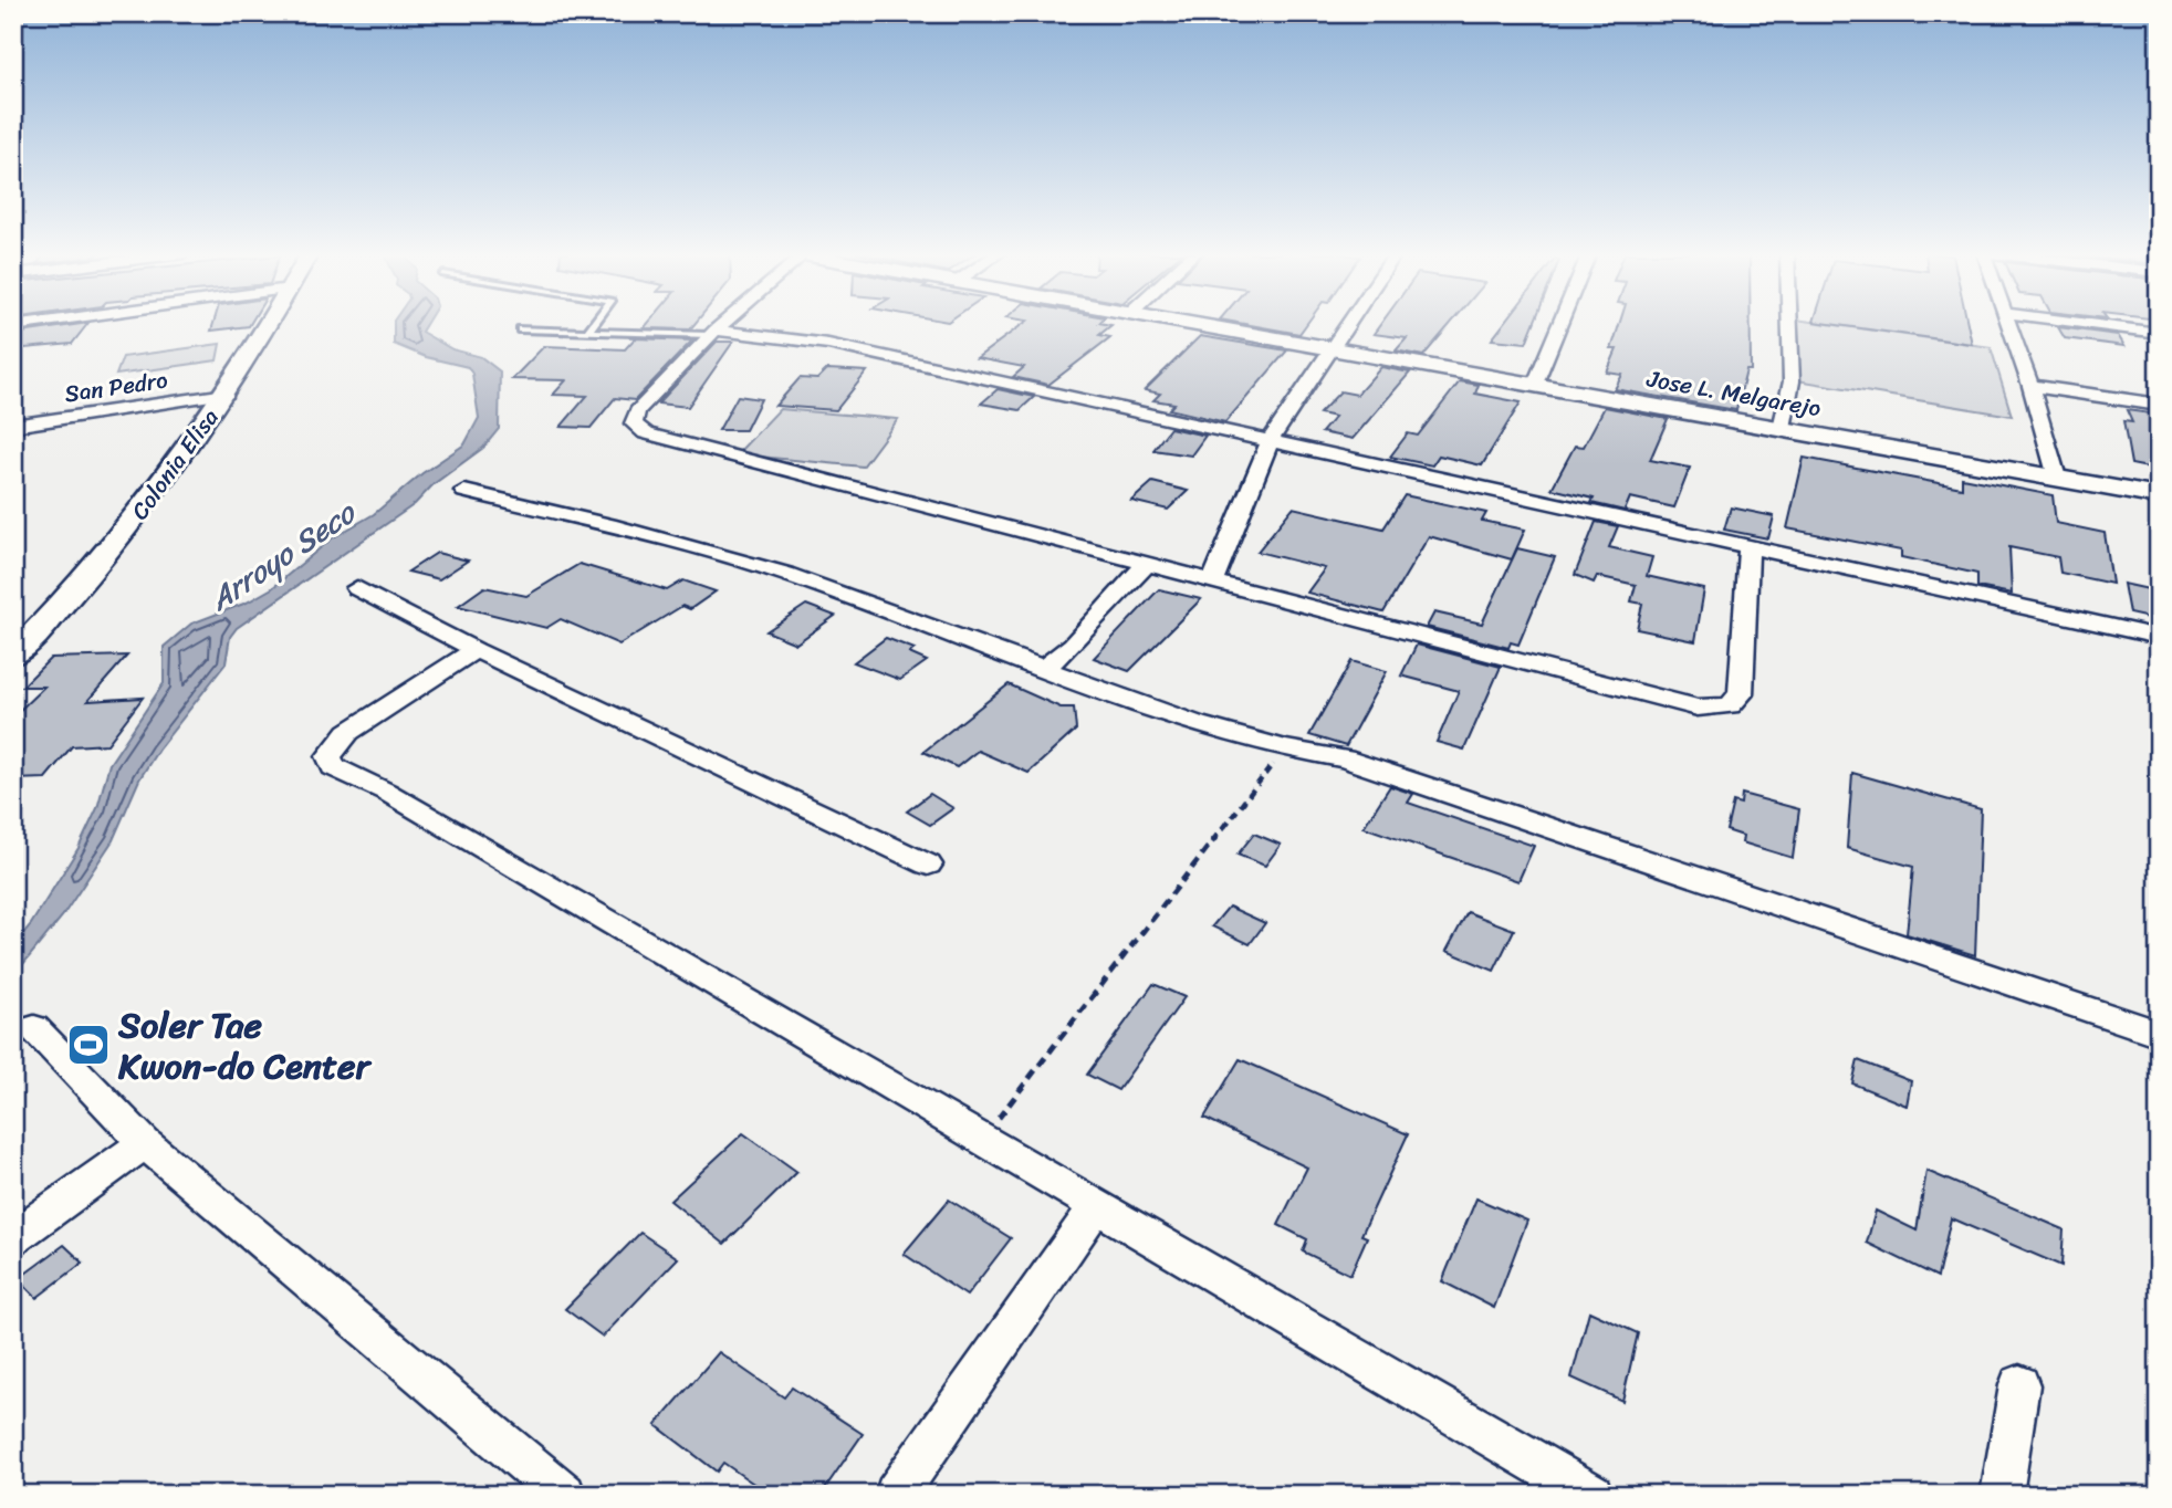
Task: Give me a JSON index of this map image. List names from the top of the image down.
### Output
{
  "streets": {
    "street": ["San Pedro", "Jose L. Melgarejo", "Colonia Elisa"]
  },
  "crossings": [
    ["San Pedro", "Colonia Elisa"]
  ],
  "water": ["Arroyo Seco"],
  "places": {
    "sports": ["Soler Tae Kwon-do Center"]
  }
}
